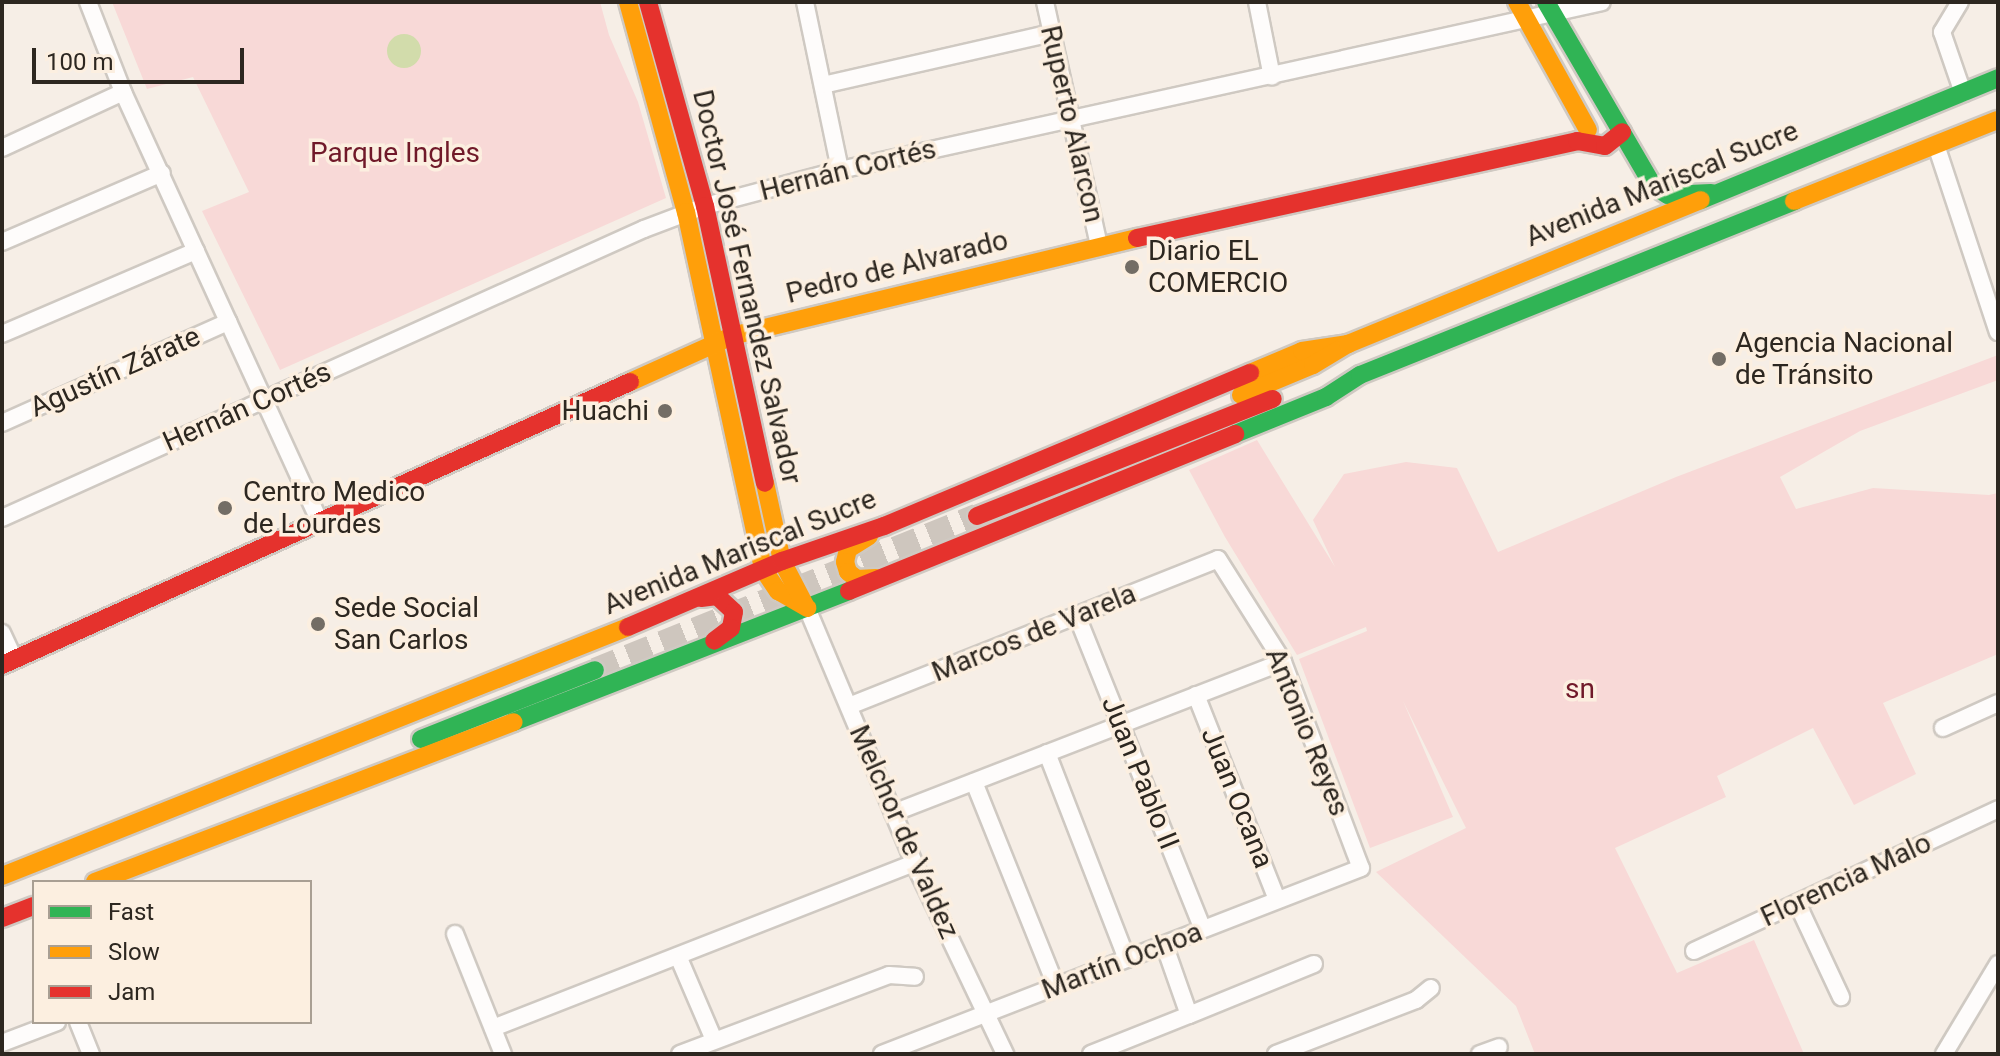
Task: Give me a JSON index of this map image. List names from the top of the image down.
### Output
{
  "streets": {
    "main road": ["Avenida Mariscal Sucre", "Pedro de Alvarado", "Doctor José Fernandez Salvador"],
    "street": [
      "Ruperto Alarcon",
      "Hernán Cortés",
      "Agustín Zárate",
      "Marcos de Varela",
      "Antonio Reyes",
      "Juan Pablo II",
      "Juan Ocana",
      "Melchor de Valdez",
      "Florencia Malo",
      "Martín Ochoa"
    ]
  },
  "crossings": [
    ["Ruperto Alarcon", "Hernán Cortés"],
    ["Ruperto Alarcon", "Pedro de Alvarado"],
    ["Hernán Cortés", "Doctor José Fernandez Salvador"],
    ["Avenida Mariscal Sucre", "Doctor José Fernandez Salvador"],
    ["Avenida Mariscal Sucre", "Melchor de Valdez"],
    ["Pedro de Alvarado", "Doctor José Fernandez Salvador"],
    ["Doctor José Fernandez Salvador", "Melchor de Valdez"],
    ["Marcos de Varela", "Antonio Reyes"],
    ["Marcos de Varela", "Juan Pablo II"],
    ["Marcos de Varela", "Melchor de Valdez"],
    ["Antonio Reyes", "Martín Ochoa"],
    ["Juan Pablo II", "Martín Ochoa"],
    ["Juan Ocana", "Martín Ochoa"],
    ["Melchor de Valdez", "Martín Ochoa"]
  ],
  "parks": ["Parque Ingles", "sn"],
  "places": [
    "Diario EL COMERCIO",
    "Agencia Nacional de Tránsito",
    "Huachi",
    "Centro Medico de Lourdes",
    "Sede Social San Carlos"
  ],
  "legend": ["Fast", "Slow", "Jam"],
  "scale_bar": "100 m"
}
